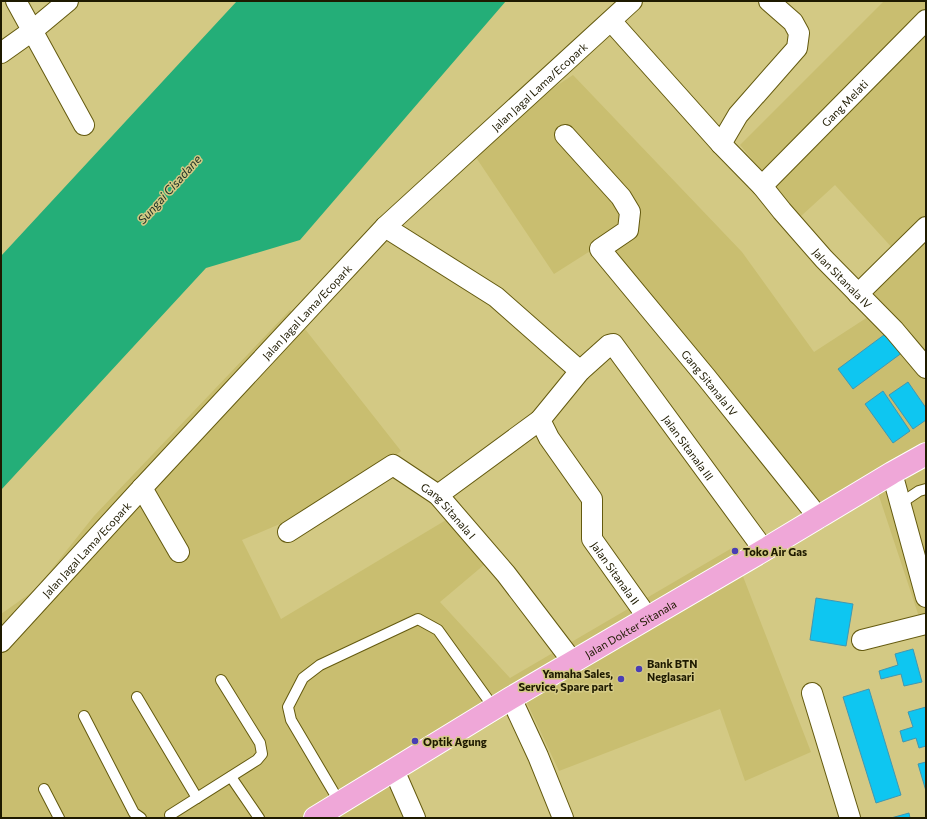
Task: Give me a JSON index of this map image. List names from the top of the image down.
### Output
{
  "streets": {
    "main road": ["Jalan Dokter Sitanala"],
    "street": [
      "Jalan Jagal Lama/Ecopark",
      "Gang Melati",
      "Jalan Sitanala IV",
      "Gang Sitanala IV",
      "Jalan Sitanala III",
      "Gang Sitanala I",
      "Jalan Sitanala II"
    ]
  },
  "crossings": [
    ["Jalan Jagal Lama/Ecopark", "Jalan Sitanala IV"],
    ["Gang Melati", "Jalan Sitanala IV"],
    ["Gang Sitanala IV", "Jalan Dokter Sitanala"],
    ["Jalan Sitanala III", "Jalan Dokter Sitanala"],
    ["Gang Sitanala I", "Jalan Dokter Sitanala"],
    ["Jalan Sitanala II", "Jalan Dokter Sitanala"]
  ],
  "water": ["Sungai Cisadane"],
  "places": [
    "Toko Air Gas",
    "Bank BTN Neglasari",
    "Yamaha Sales, Service, Spare part",
    "Optik Agung"
  ]
}
